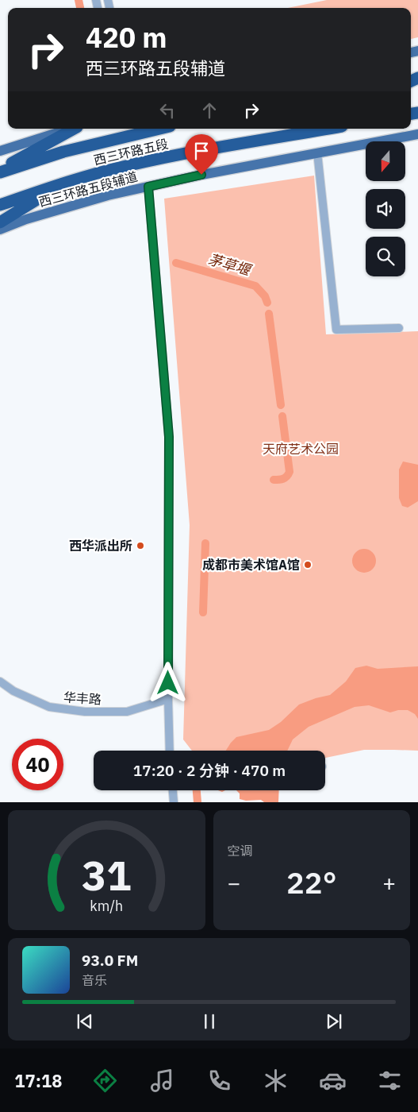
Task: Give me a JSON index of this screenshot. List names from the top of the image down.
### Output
{
  "streets": {
    "highway": ["西三环路五段"],
    "main road": ["西三环路五段辅道"],
    "street": ["华丰路"]
  },
  "water": ["茅草堰"],
  "parks": ["天府艺术公园"],
  "places": ["西华派出所", "成都市美术馆A馆"],
  "north": "bottom",
  "page": {
    "turn": ["420 m", "西三环路五段辅道"],
    "limit": "40",
    "trip": "17:20 · 2 分钟 · 470 m",
    "tile": "空调",
    "heat": ["−", "22°", "+"],
    "song": ["93.0 FM", "音乐"],
    "tabs": "17:18",
    "gauge": ["31", "km/h"]
  }
}
